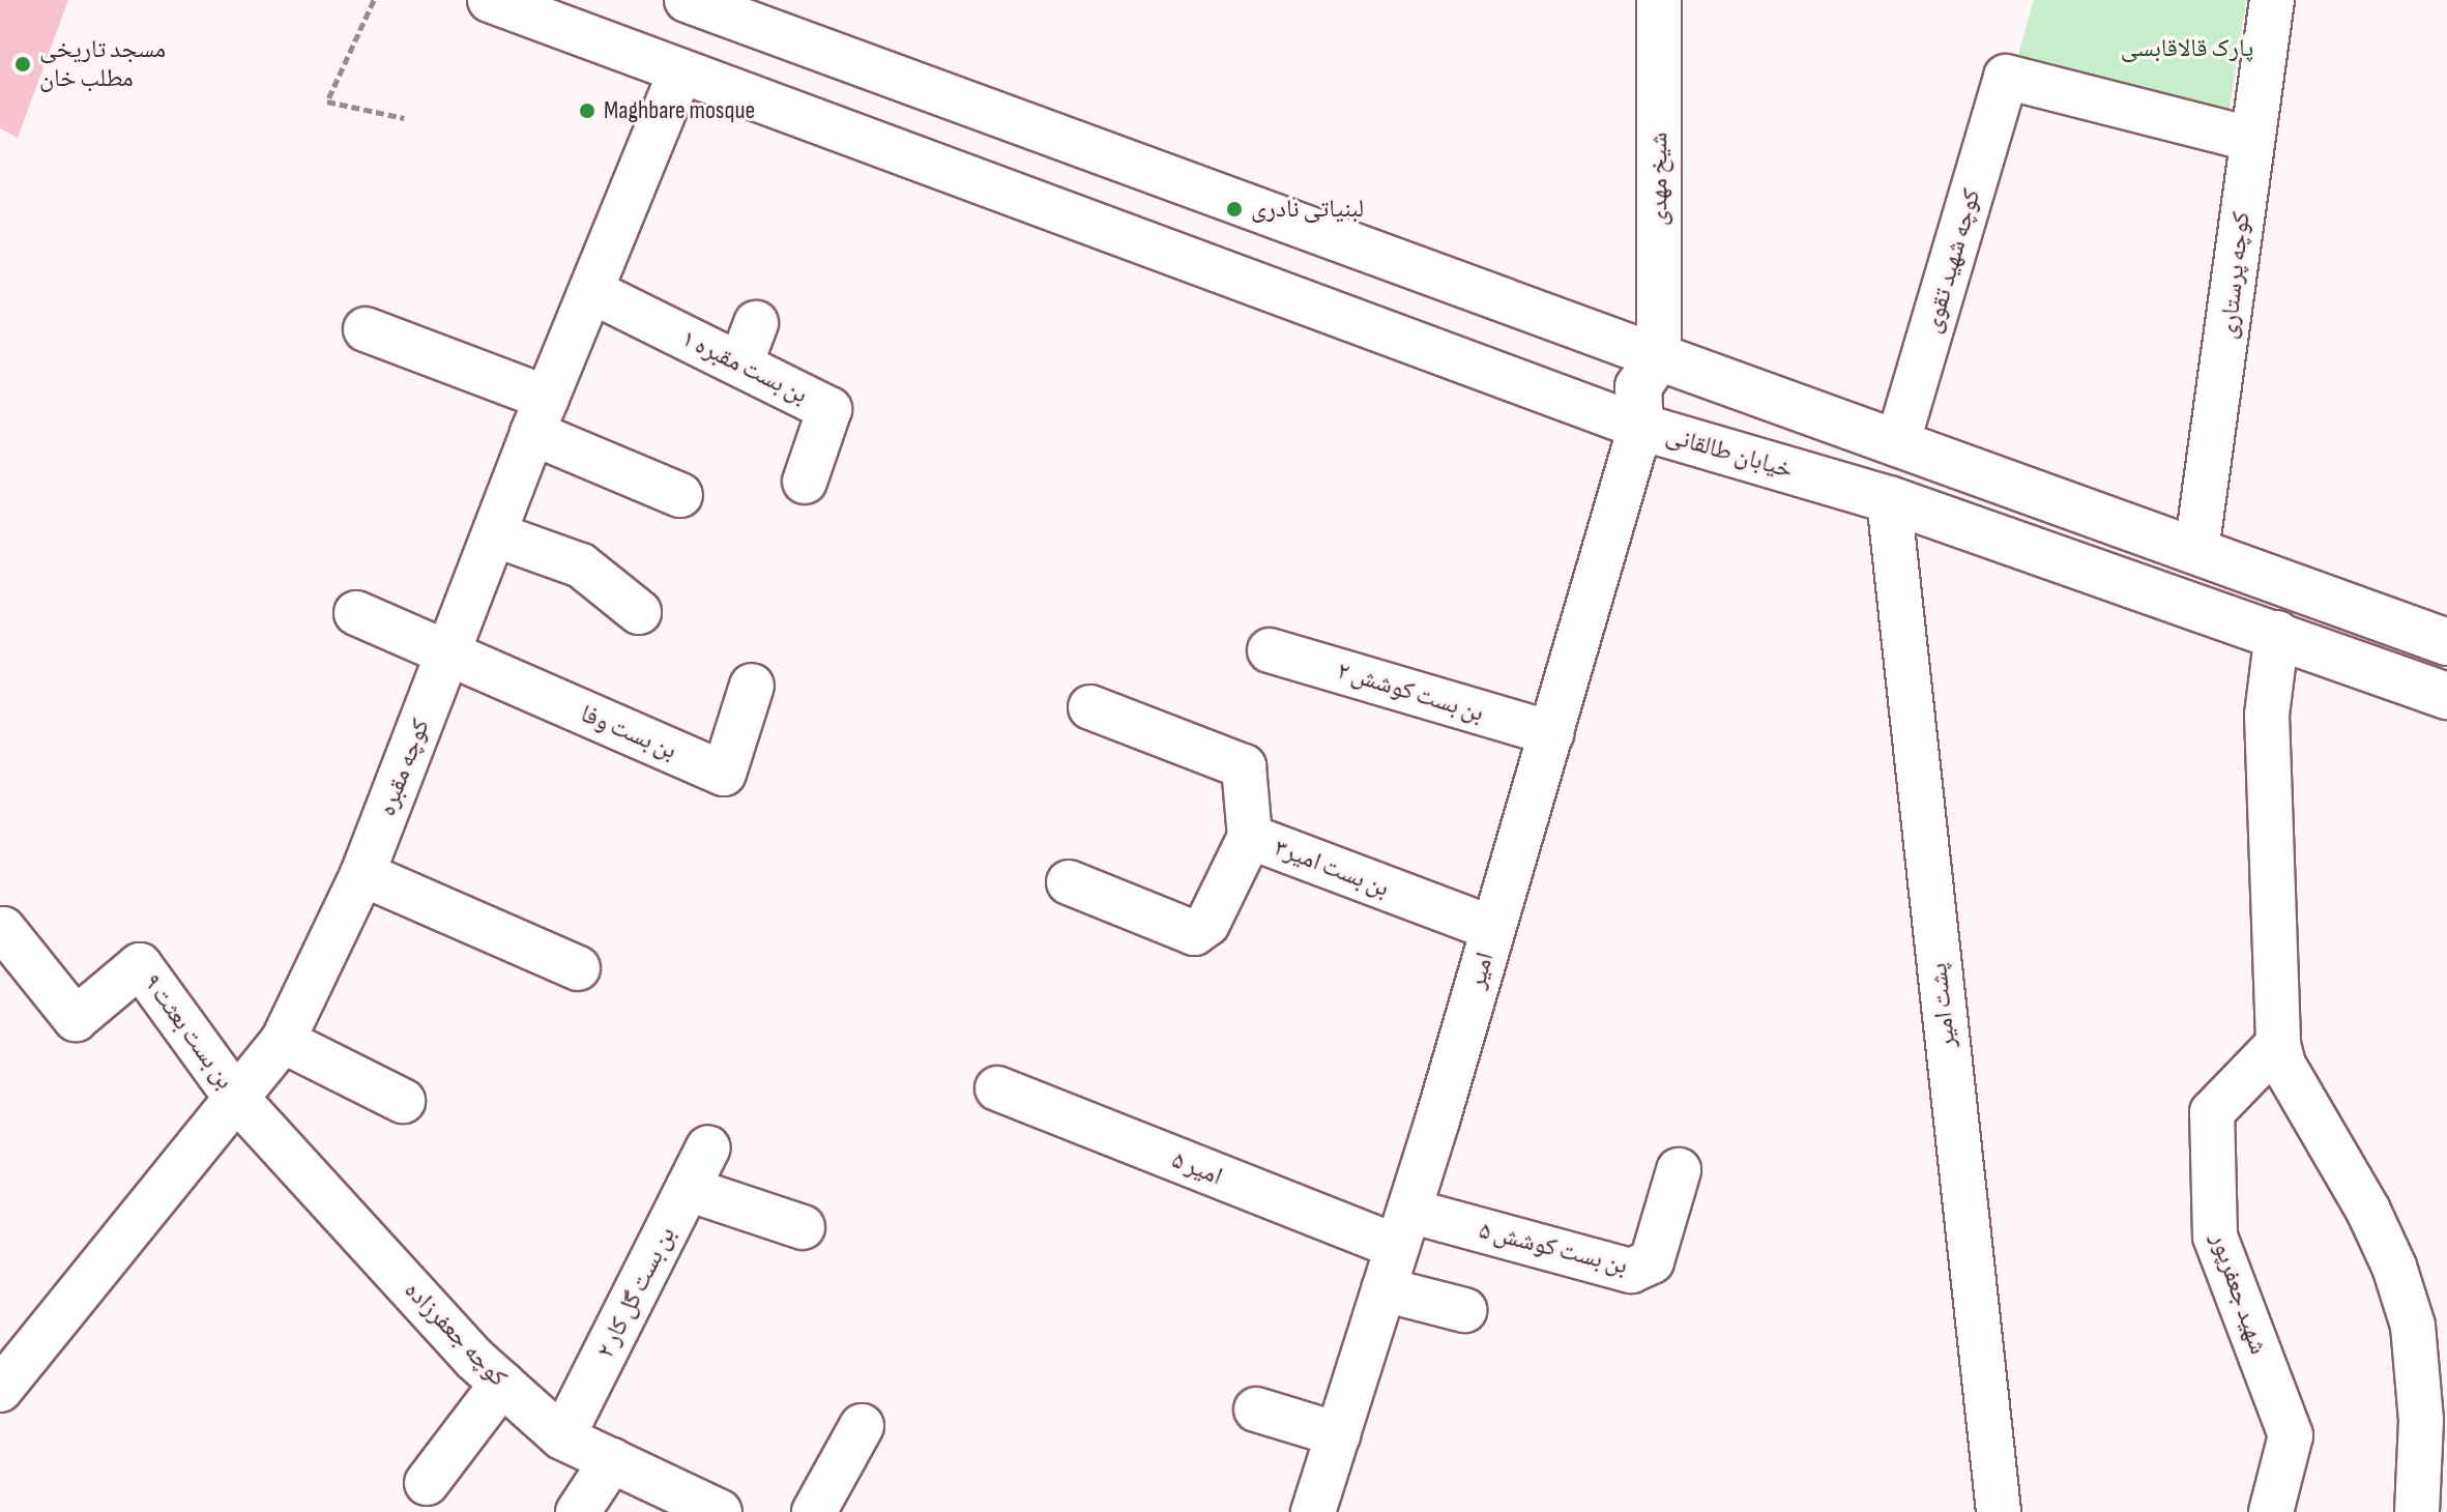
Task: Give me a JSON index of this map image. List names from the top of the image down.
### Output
{
  "streets": {
    "main road": ["خیابان طالقانی"],
    "street": [
      "شیخ مهدی",
      "کوچه شهید تقوی",
      "کوچه پرستاری",
      "بن بست مقبره ۱",
      "بن بست کوشش ۲",
      "بن بست وفا",
      "کوچه مقبره",
      "بن بست امیر۳",
      "امیر",
      "پشت امیر",
      "بن بست بعثت ۹",
      "امیر ۵",
      "بن بست کوشش ۵",
      "بن بست گل کار ۲",
      "شهید جعفرپور",
      "کوچه جعفرزاده"
    ]
  },
  "crossings": [
    ["شیخ مهدی", "خیابان طالقانی"],
    ["کوچه شهید تقوی", "کوچه پرستاری"],
    ["بن بست مقبره ۱", "کوچه مقبره"],
    ["خیابان طالقانی", "امیر"],
    ["خیابان طالقانی", "پشت امیر"],
    ["بن بست کوشش ۲", "امیر"],
    ["بن بست وفا", "کوچه مقبره"],
    ["کوچه مقبره", "بن بست بعثت ۹"],
    ["کوچه مقبره", "کوچه جعفرزاده"],
    ["بن بست امیر۳", "امیر"],
    ["امیر", "امیر ۵"],
    ["امیر", "بن بست کوشش ۵"],
    ["بن بست بعثت ۹", "کوچه جعفرزاده"],
    ["امیر ۵", "بن بست کوشش ۵"],
    ["بن بست گل کار ۲", "کوچه جعفرزاده"]
  ],
  "parks": ["پارک قالاقابسی"],
  "places": ["مسجد تاریخی مطلب خان", "Maghbare mosque", "لبنیاتی نادری"]
}
